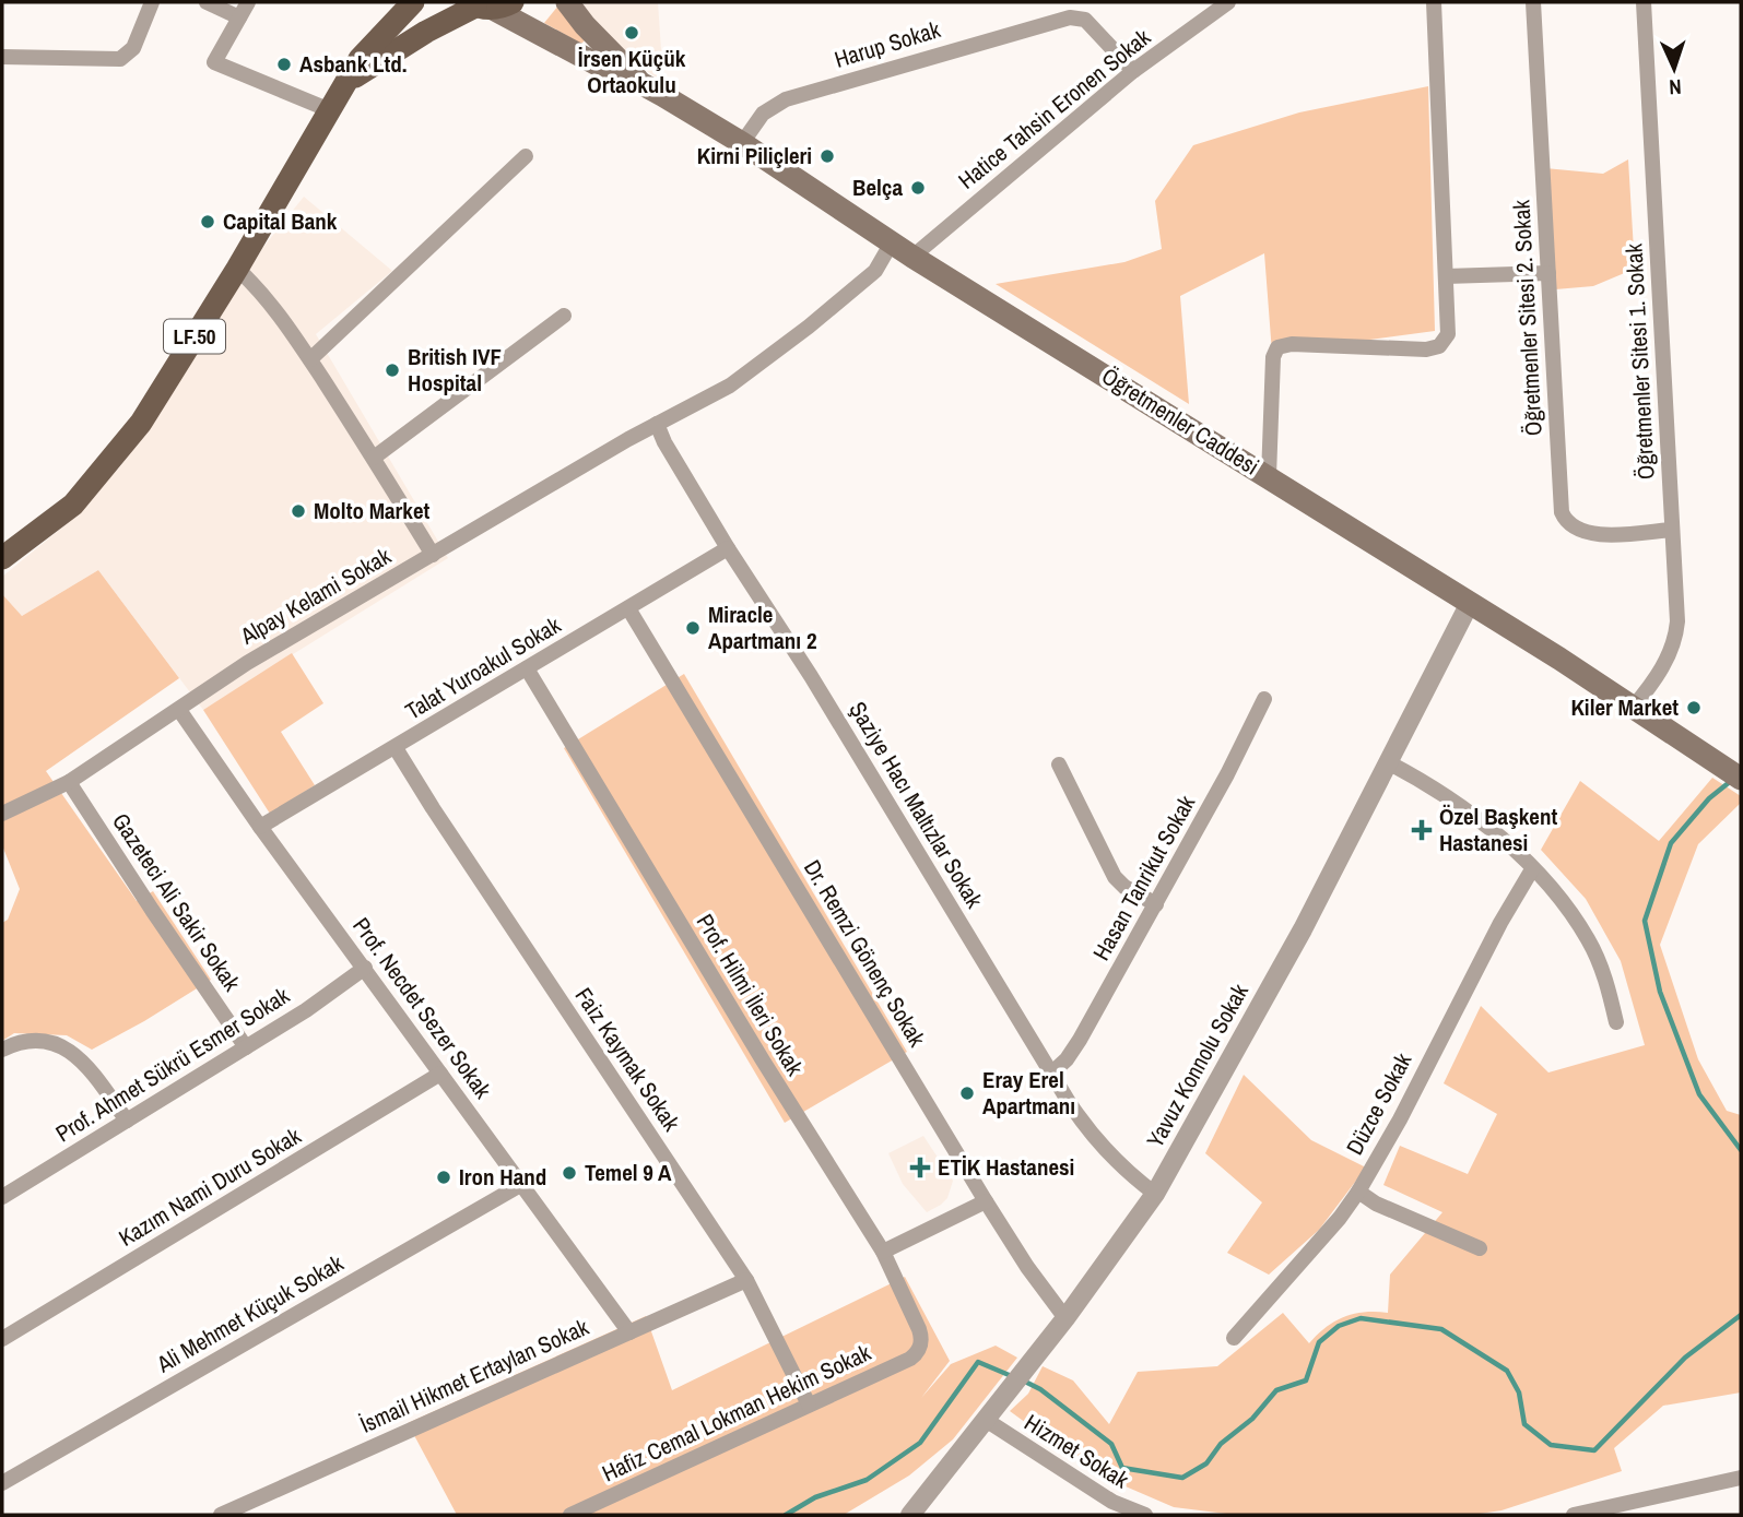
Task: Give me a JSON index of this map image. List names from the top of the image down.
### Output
{
  "streets": {
    "main road": ["LF.50", "Öğretmenler Caddesi"],
    "street": [
      "Harup Sokak",
      "Hatice Tahsin Eronen Sokak",
      "Öğretmenler Sitesi 2. Sokak",
      "Öğretmenler Sitesi 1. Sokak",
      "Alpay Kelami Sokak",
      "Talat Yuroakul Sokak",
      "Şaziye Hacı Maltızlar Sokak",
      "Hasan Tanrikut Sokak",
      "Gazeteci Ali Sakir Sokak",
      "Dr. Remzi Gönenç Sokak",
      "Prof. Hilmi İleri Sokak",
      "Prof. Necdet Sezer Sokak",
      "Faiz Kaymak Sokak",
      "Prof. Ahmet Sükrü Esmer Sokak",
      "Yavuz Konnolu Sokak",
      "Düzce Sokak",
      "Kazım Nami Duru Sokak",
      "Ali Mehmet Küçuk Sokak",
      "İsmail Hikmet Ertaylan Sokak",
      "Hafiz Cemal Lokman Hekim Sokak",
      "Hizmet Sokak"
    ]
  },
  "crossings": [
    ["Harup Sokak", "Hatice Tahsin Eronen Sokak"],
    ["Harup Sokak", "Öğretmenler Caddesi"],
    ["Hatice Tahsin Eronen Sokak", "Öğretmenler Caddesi"],
    ["Öğretmenler Sitesi 2. Sokak", "Öğretmenler Sitesi 1. Sokak"],
    ["LF.50", "Öğretmenler Caddesi"],
    ["Öğretmenler Sitesi 1. Sokak", "Öğretmenler Caddesi"],
    ["Öğretmenler Caddesi", "Alpay Kelami Sokak"],
    ["Öğretmenler Caddesi", "Yavuz Konnolu Sokak"],
    ["Alpay Kelami Sokak", "Şaziye Hacı Maltızlar Sokak"],
    ["Alpay Kelami Sokak", "Gazeteci Ali Sakir Sokak"],
    ["Alpay Kelami Sokak", "Prof. Necdet Sezer Sokak"],
    ["Talat Yuroakul Sokak", "Şaziye Hacı Maltızlar Sokak"],
    ["Talat Yuroakul Sokak", "Dr. Remzi Gönenç Sokak"],
    ["Talat Yuroakul Sokak", "Prof. Hilmi İleri Sokak"],
    ["Talat Yuroakul Sokak", "Prof. Necdet Sezer Sokak"],
    ["Talat Yuroakul Sokak", "Faiz Kaymak Sokak"],
    ["Şaziye Hacı Maltızlar Sokak", "Hasan Tanrikut Sokak"],
    ["Şaziye Hacı Maltızlar Sokak", "Yavuz Konnolu Sokak"],
    ["Gazeteci Ali Sakir Sokak", "Prof. Ahmet Sükrü Esmer Sokak"],
    ["Dr. Remzi Gönenç Sokak", "Yavuz Konnolu Sokak"],
    ["Prof. Hilmi İleri Sokak", "Hafiz Cemal Lokman Hekim Sokak"],
    ["Prof. Necdet Sezer Sokak", "Prof. Ahmet Sükrü Esmer Sokak"],
    ["Prof. Necdet Sezer Sokak", "Kazım Nami Duru Sokak"],
    ["Prof. Necdet Sezer Sokak", "Ali Mehmet Küçuk Sokak"],
    ["Prof. Necdet Sezer Sokak", "İsmail Hikmet Ertaylan Sokak"],
    ["Faiz Kaymak Sokak", "İsmail Hikmet Ertaylan Sokak"],
    ["Faiz Kaymak Sokak", "Hafiz Cemal Lokman Hekim Sokak"],
    ["Yavuz Konnolu Sokak", "Hizmet Sokak"]
  ],
  "places": {
    "other": [
      "İrsen Küçük Ortaokulu",
      "Asbank Ltd.",
      "Kirni Piliçleri",
      "Belça",
      "Capital Bank",
      "British IVF Hospital",
      "Molto Market",
      "Miracle Apartmanı 2",
      "Kiler Market",
      "Eray Erel Apartmanı",
      "Temel 9 A",
      "Iron Hand"
    ],
    "health": ["Özel Başkent Hastanesi", "ETİK Hastanesi"]
  },
  "north": "bottom"
}
